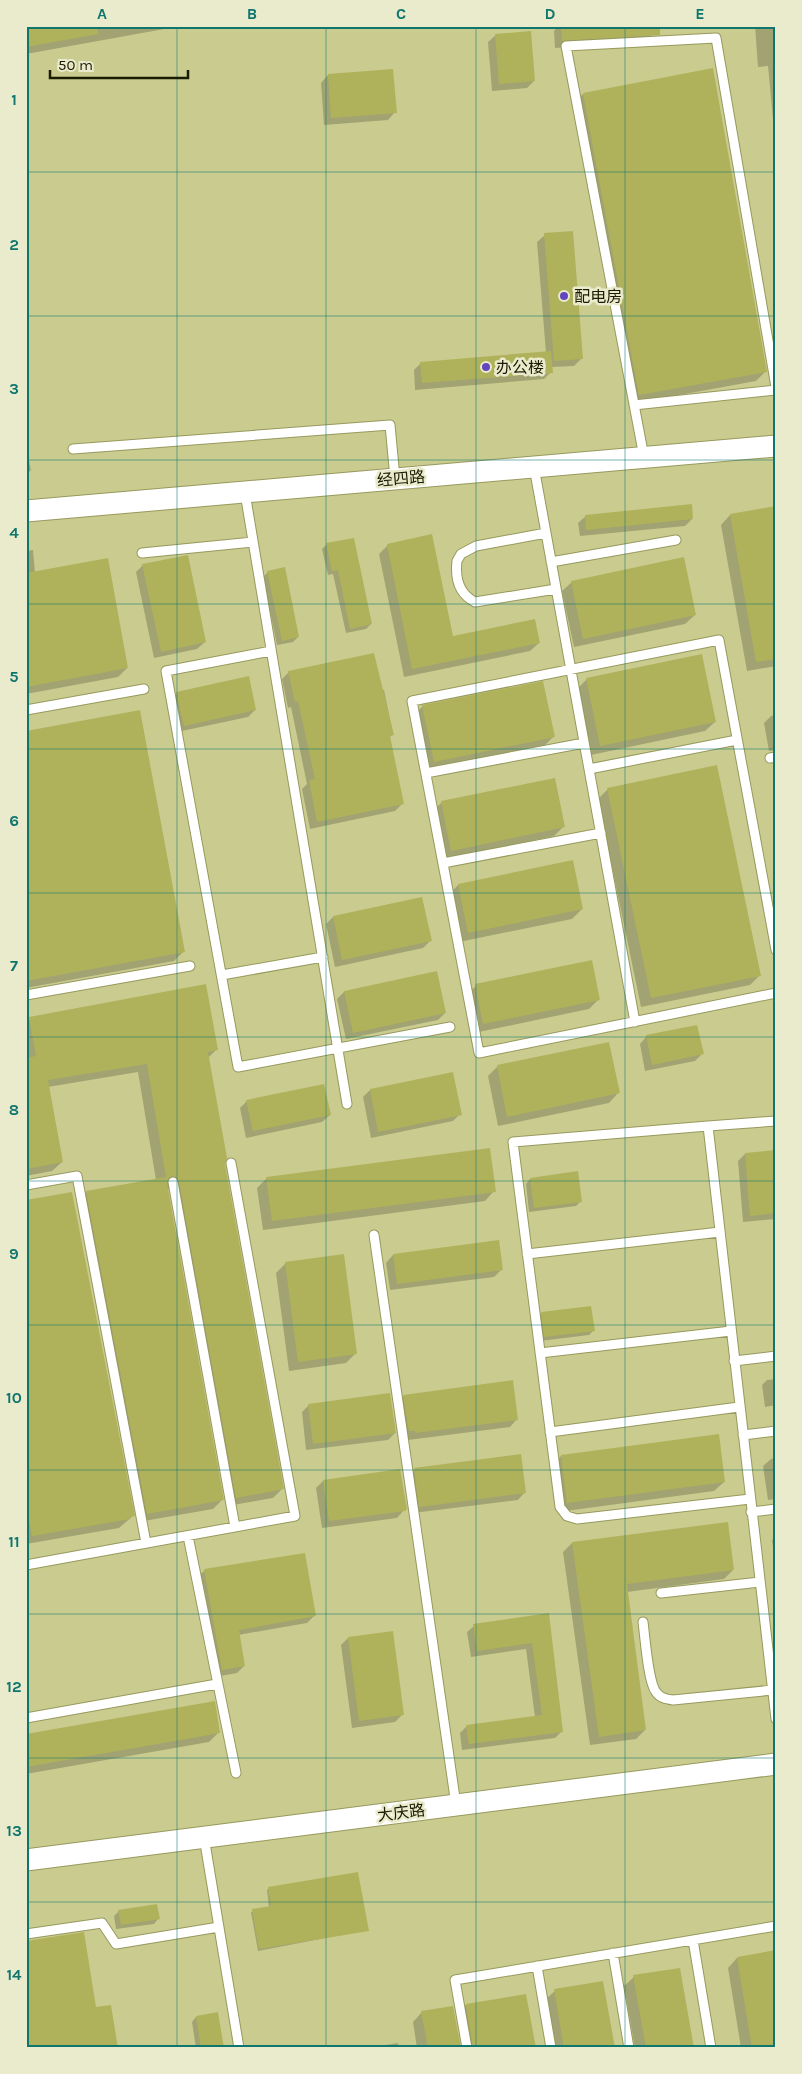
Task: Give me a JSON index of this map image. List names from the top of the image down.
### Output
{
  "streets": {
    "street": ["经四路", "大庆路"]
  },
  "places": ["配电房", "办公楼"],
  "scale_bar": "50 m",
  "grid": {
    "columns": [
      "A",
      "B",
      "C",
      "D",
      "E"
    ],
    "rows": [
      "1",
      "2",
      "3",
      "4",
      "5",
      "6",
      "7",
      "8",
      "9",
      "10",
      "11",
      "12",
      "13",
      "14"
    ]
  }
}
